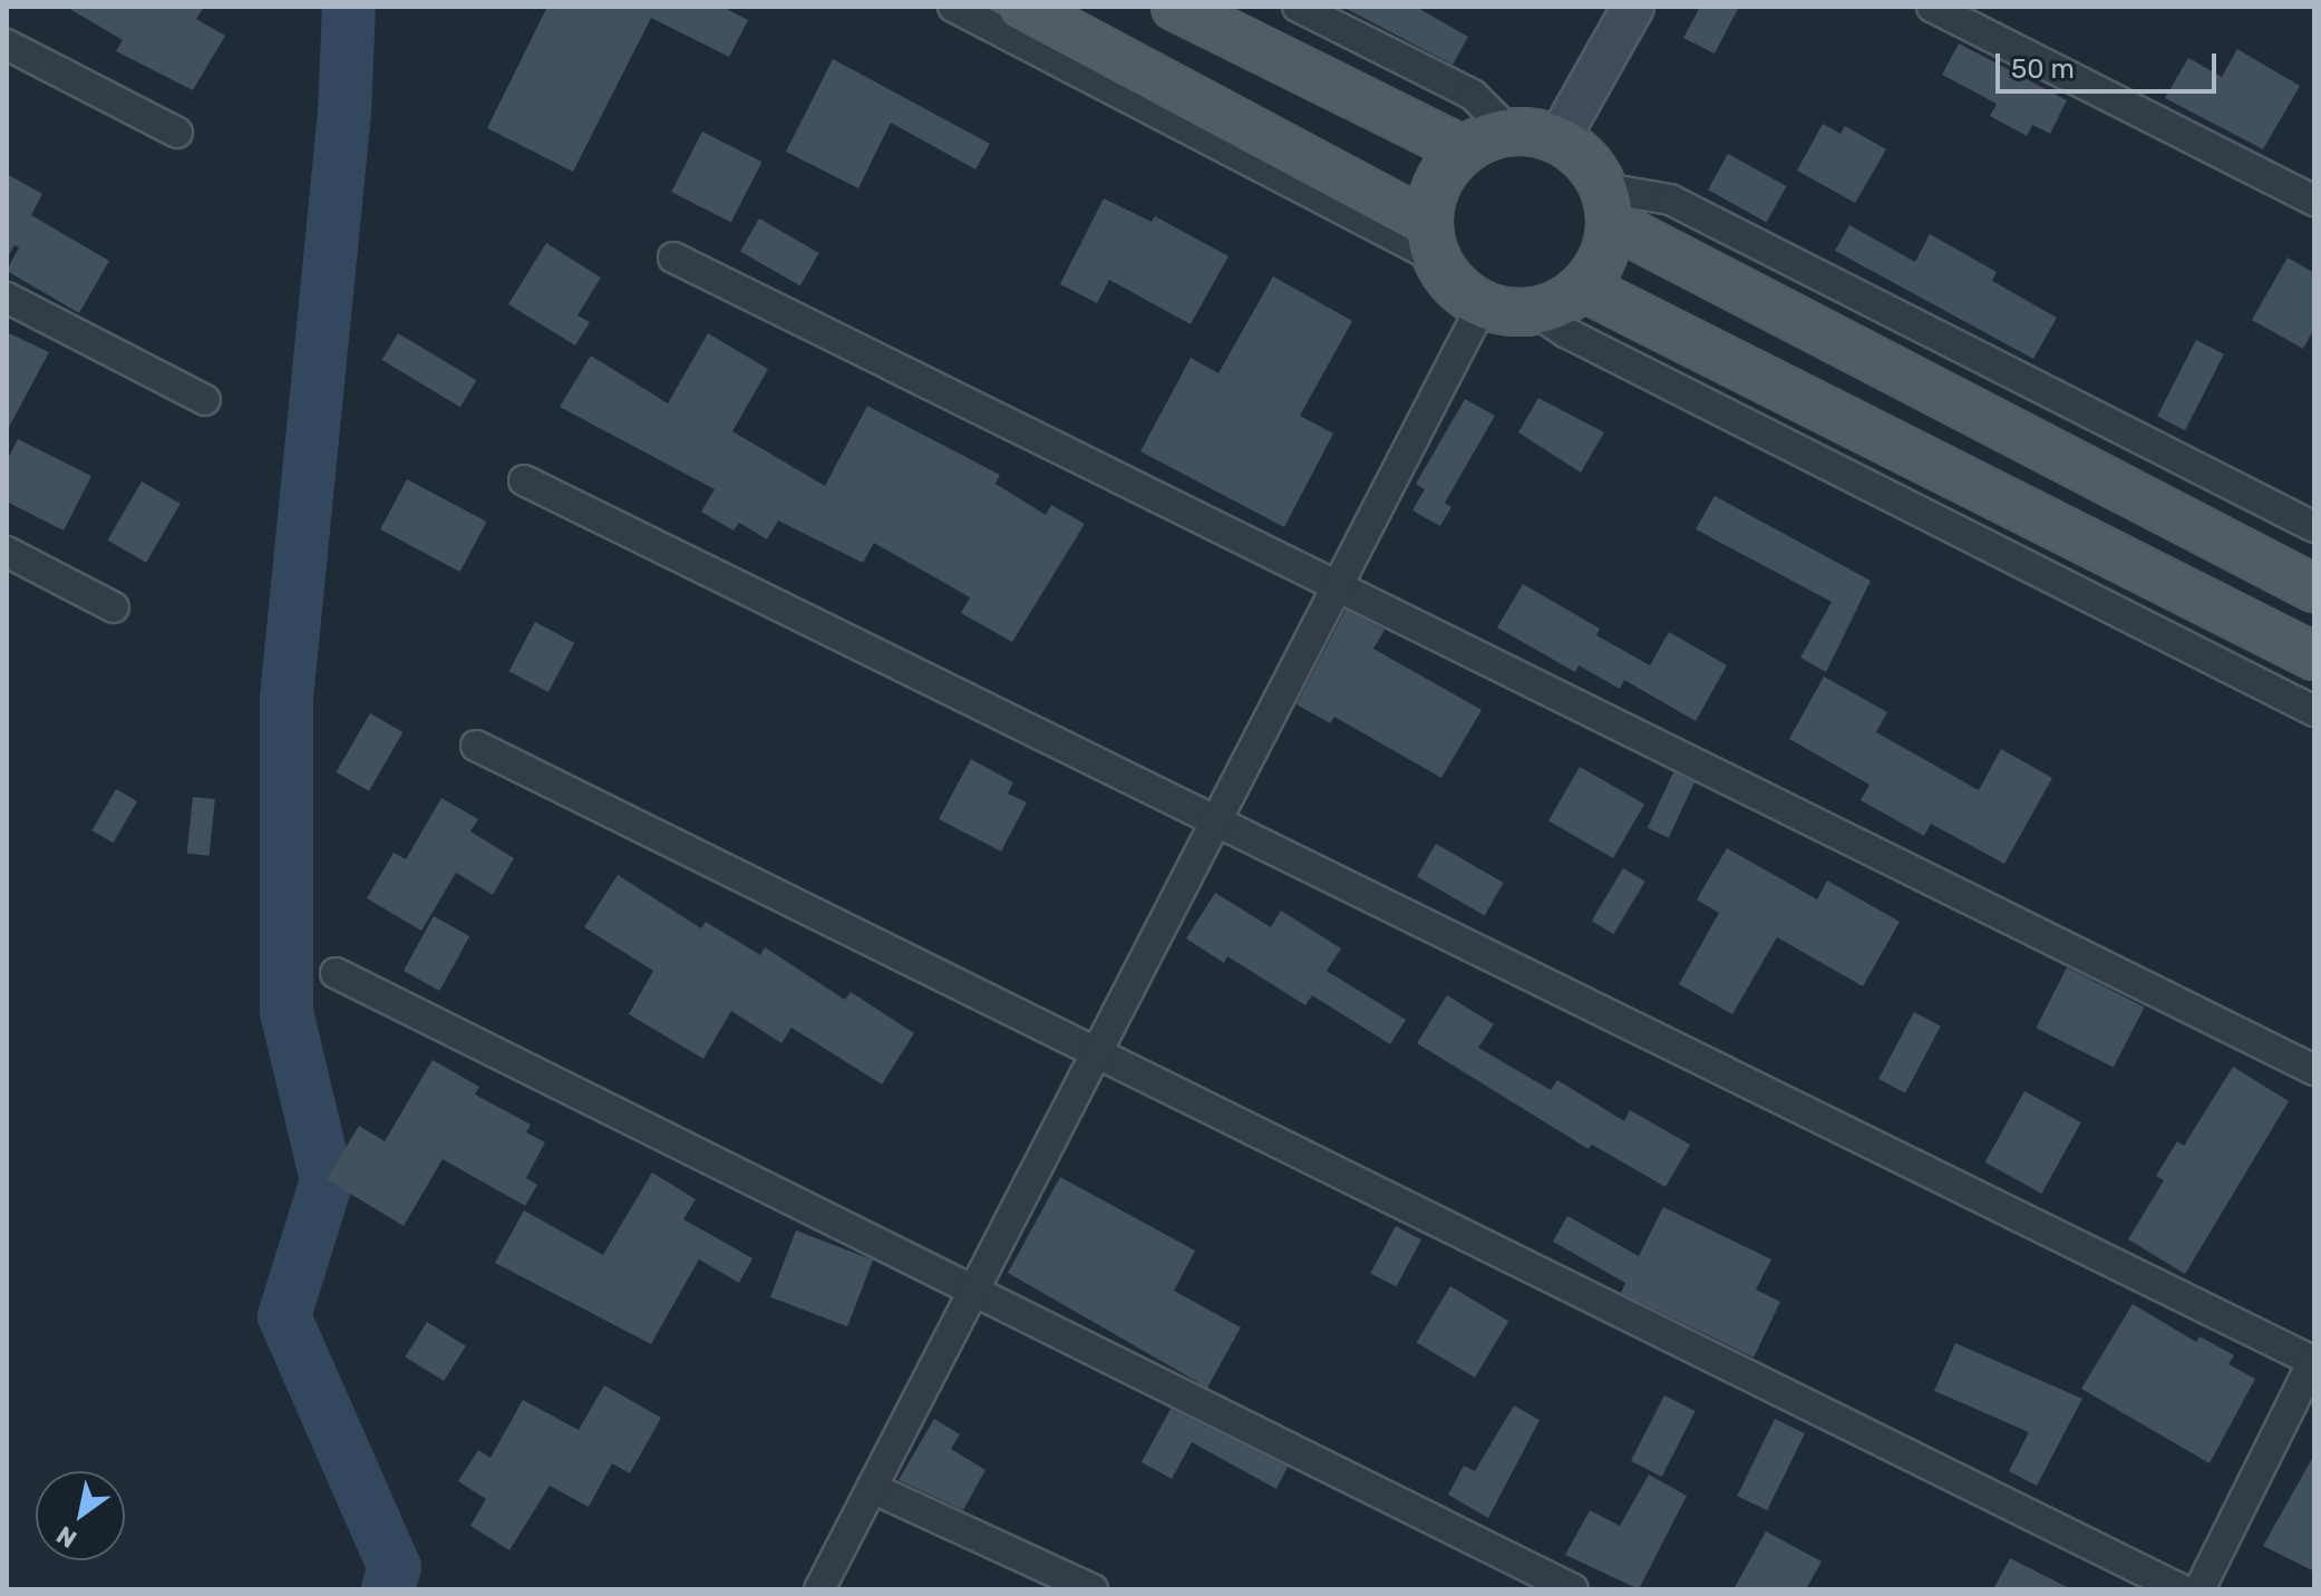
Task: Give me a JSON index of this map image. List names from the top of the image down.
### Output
{
  "scale_bar": "50 m",
  "north": "bottom left"
}
